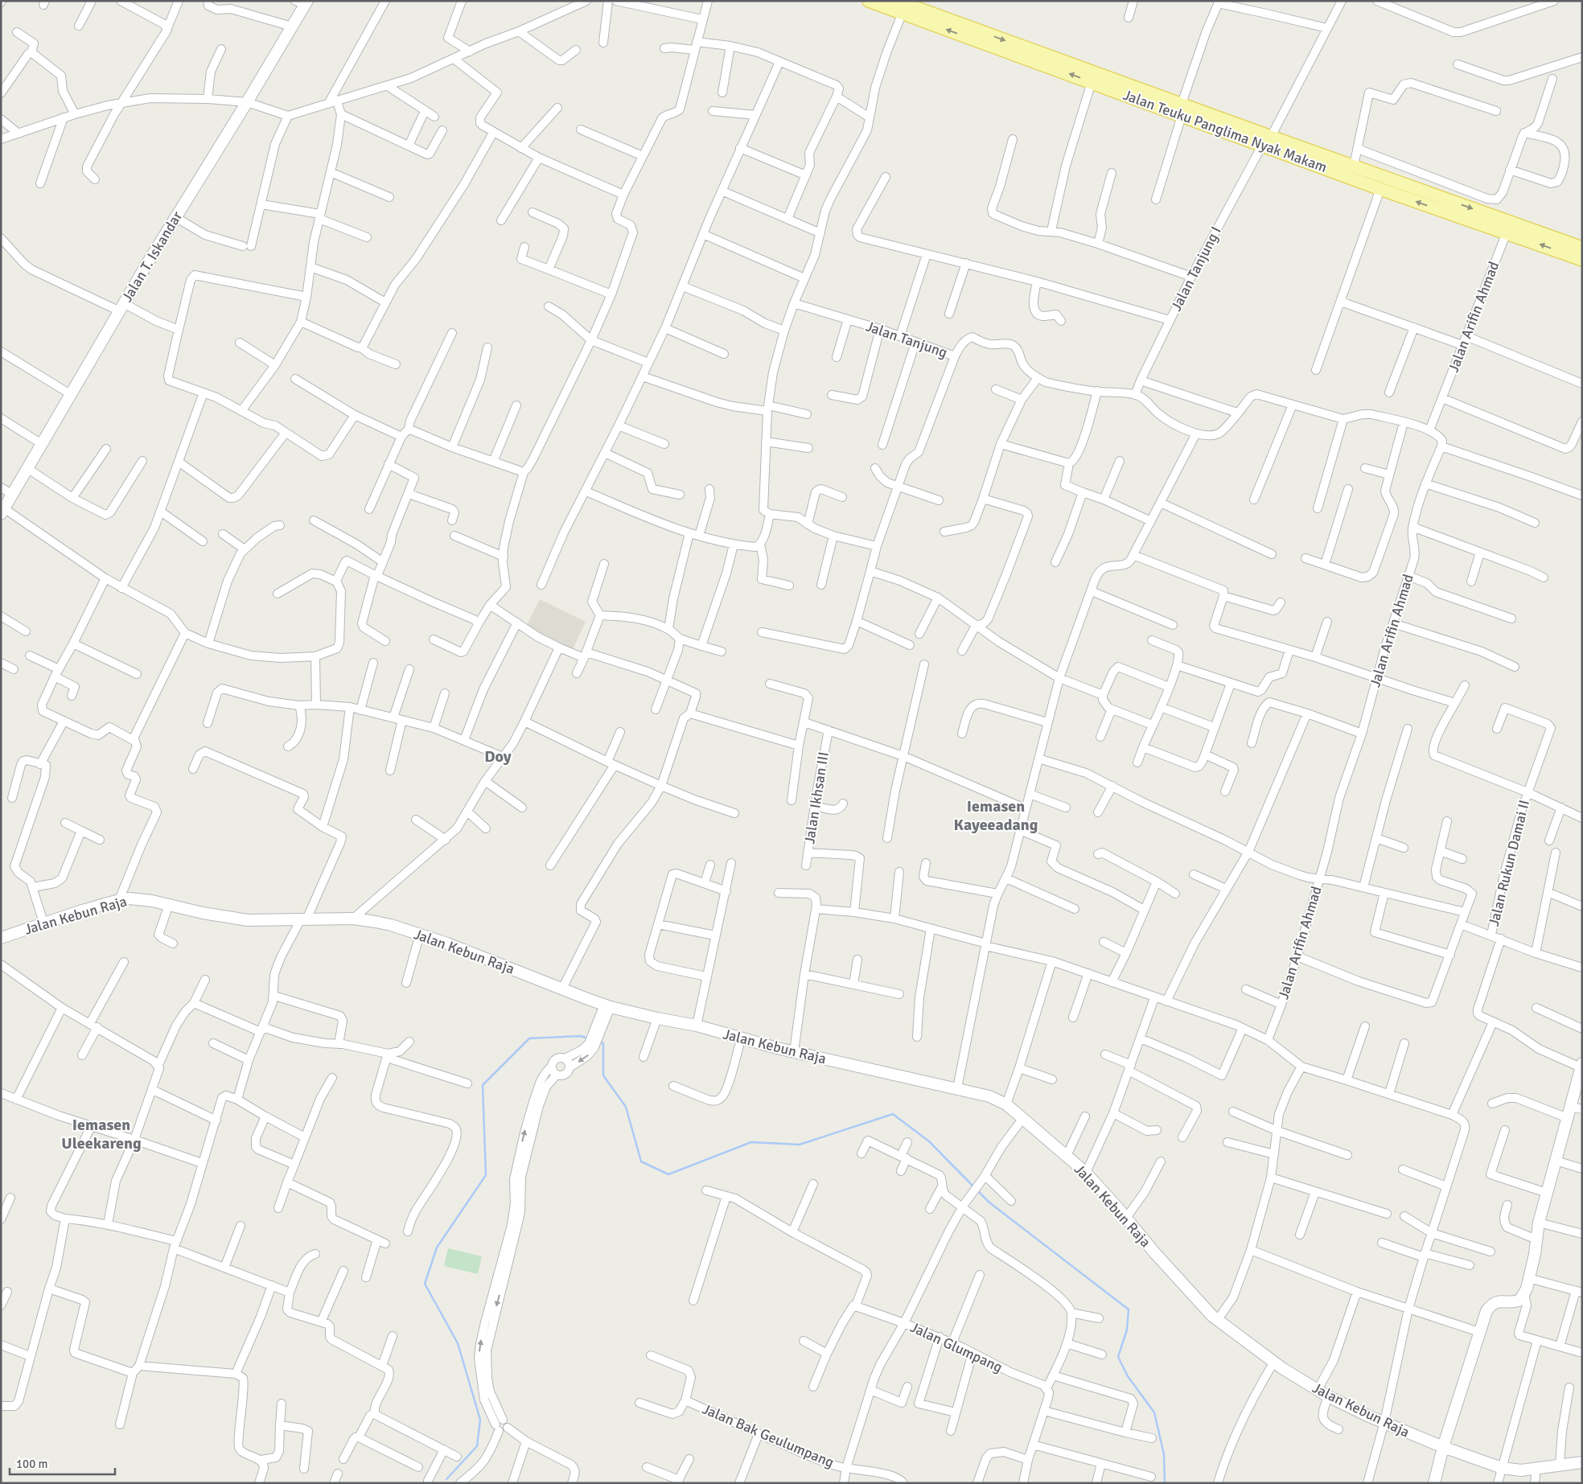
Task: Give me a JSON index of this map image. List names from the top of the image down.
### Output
{
  "streets": {
    "main road": ["Jalan Teuku Panglima Nyak Makam"],
    "street": [
      "Jalan T. Iskandar",
      "Jalan Tanjung I",
      "Jalan Arifin Ahmad",
      "Jalan Tanjung",
      "Jalan Ikhsan III",
      "Jalan Rukun Damai II",
      "Jalan Kebun Raja",
      "Jalan Glumpang",
      "Jalan Bak Geulumpang"
    ]
  },
  "crossings": [
    ["Jalan Teuku Panglima Nyak Makam", "Jalan Tanjung I"],
    ["Jalan Teuku Panglima Nyak Makam", "Jalan Arifin Ahmad"],
    ["Jalan Tanjung I", "Jalan Tanjung"],
    ["Jalan Kebun Raja", "Jalan Glumpang"]
  ],
  "districts": ["Doy", "Iemasen Kayeeadang", "Iemasen Uleekareng"],
  "scale_bar": "100 m"
}
